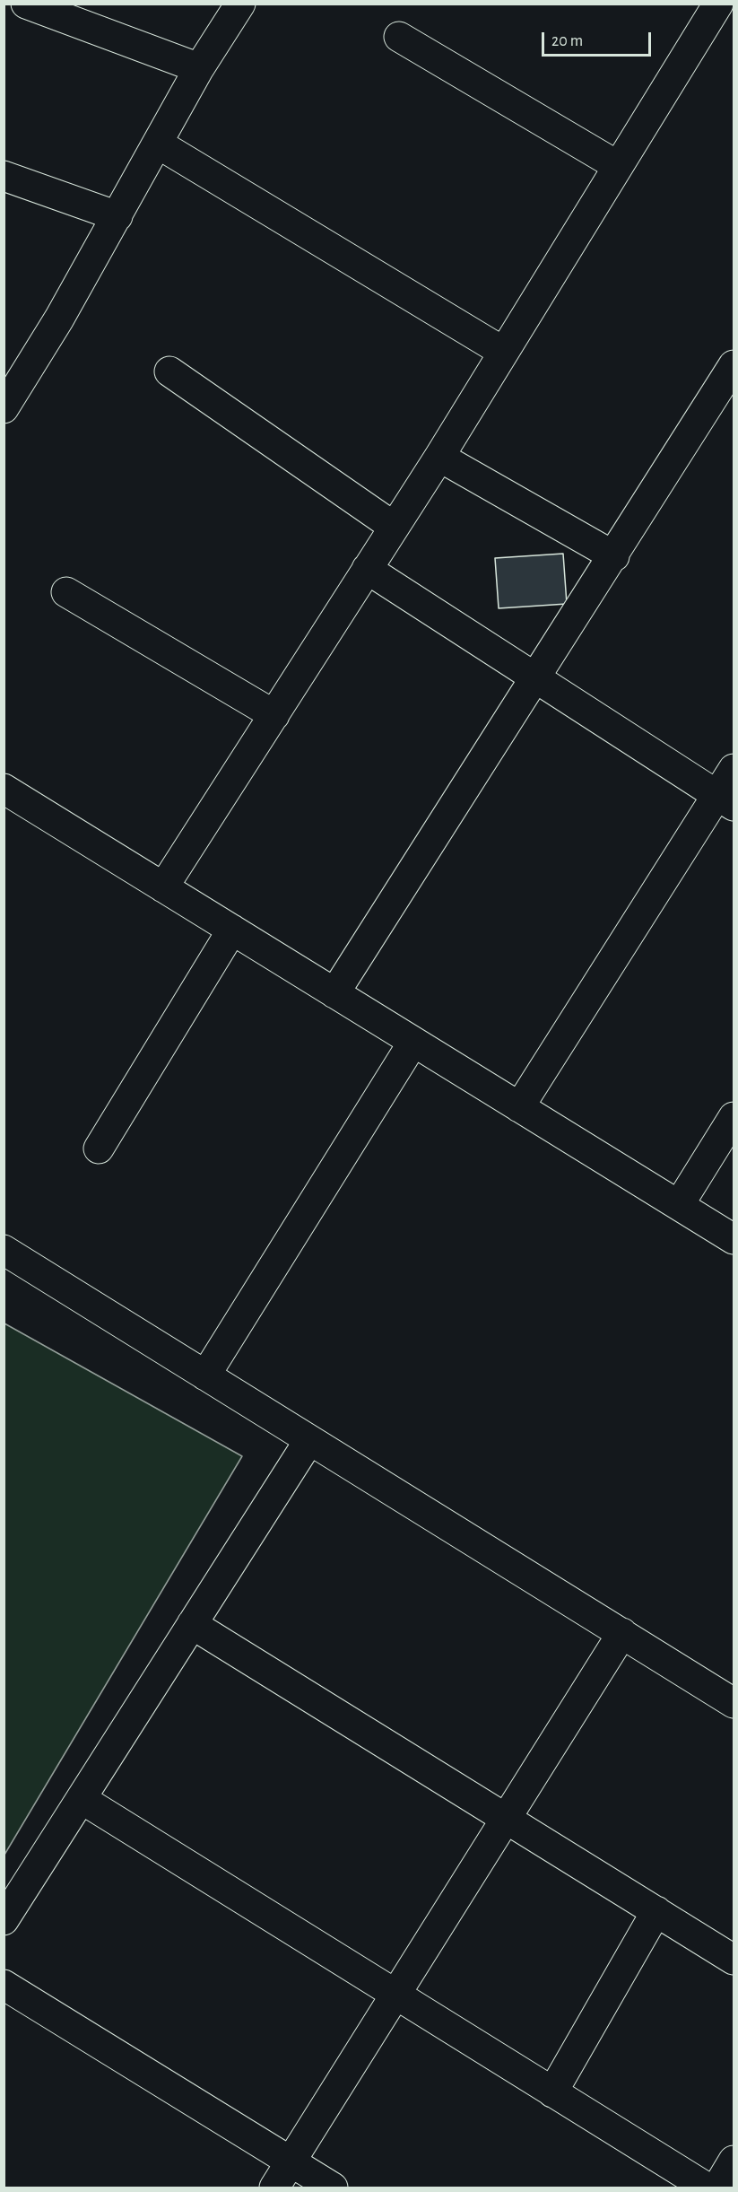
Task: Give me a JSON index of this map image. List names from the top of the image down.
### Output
{
  "scale_bar": "20 m"
}
